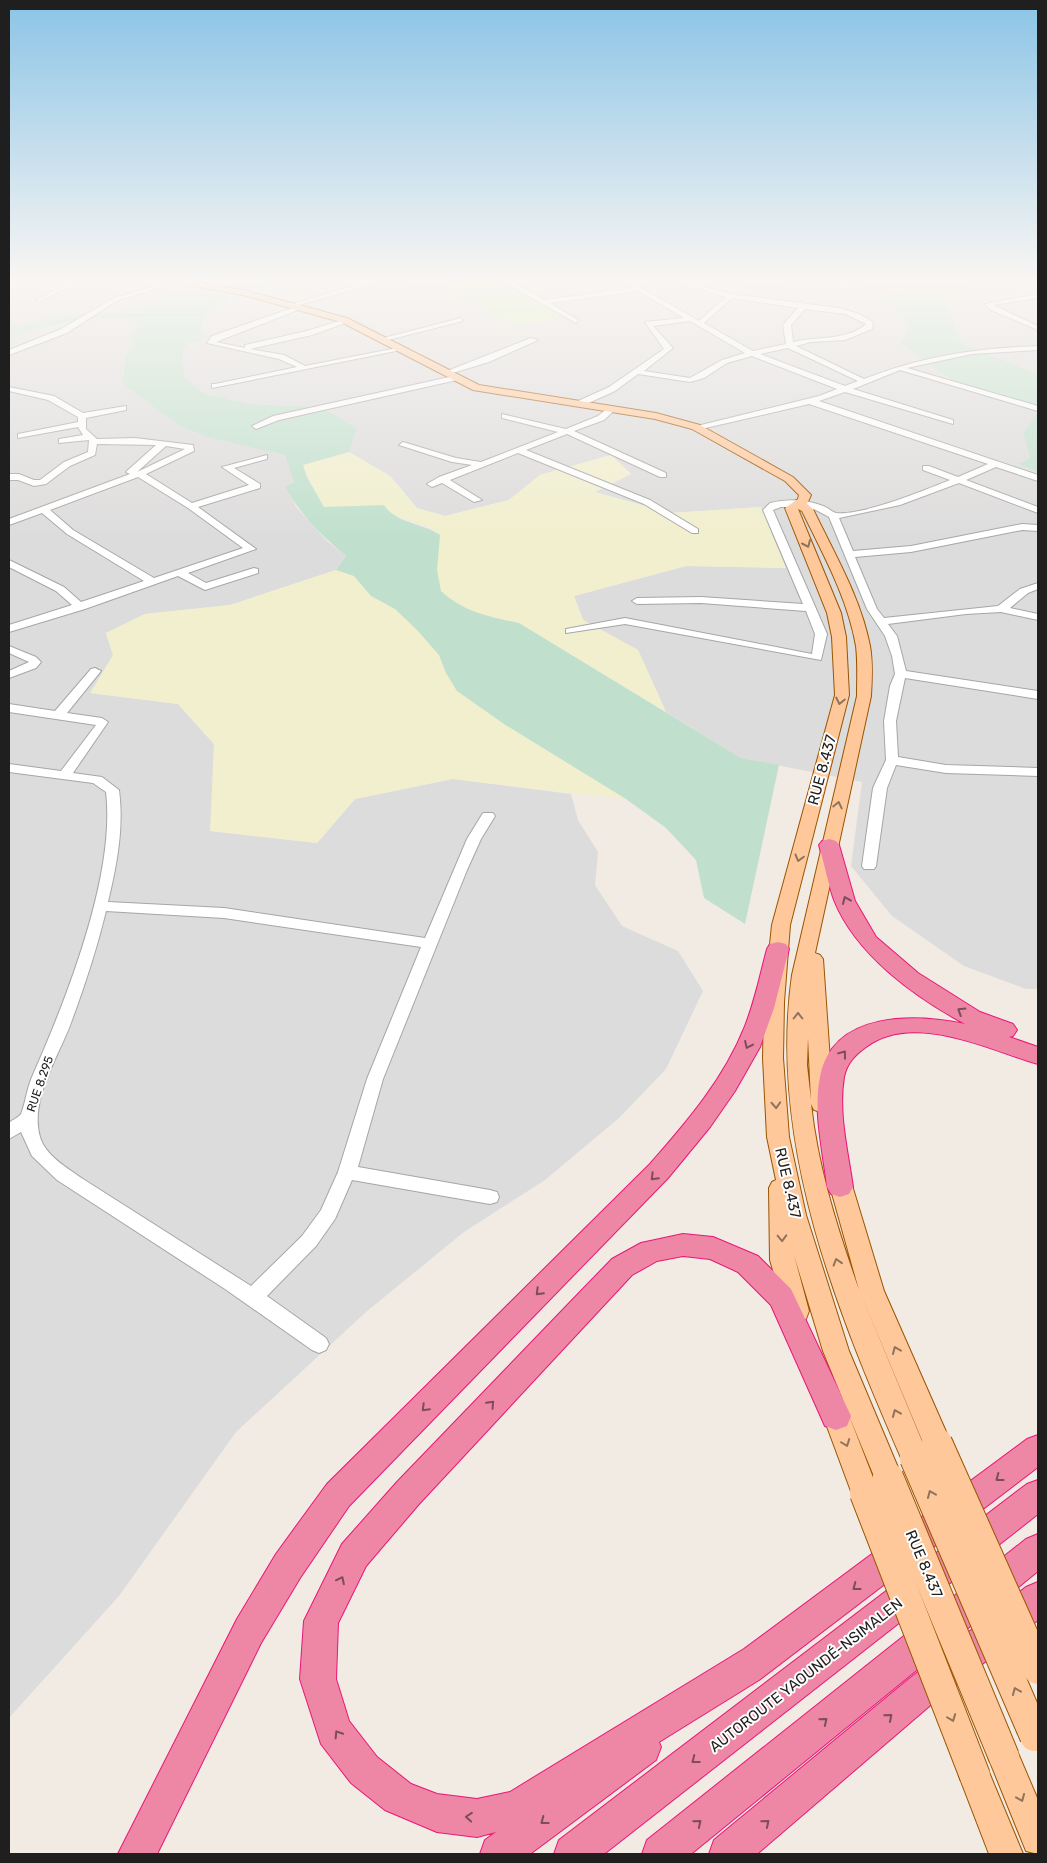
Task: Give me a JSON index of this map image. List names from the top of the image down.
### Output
{
  "streets": {
    "highway": ["AUTOROUTE YAOUNDÉ-NSIMALEN"],
    "main road": ["RUE 8.437"],
    "street": ["RUE 8.295"]
  }
}
